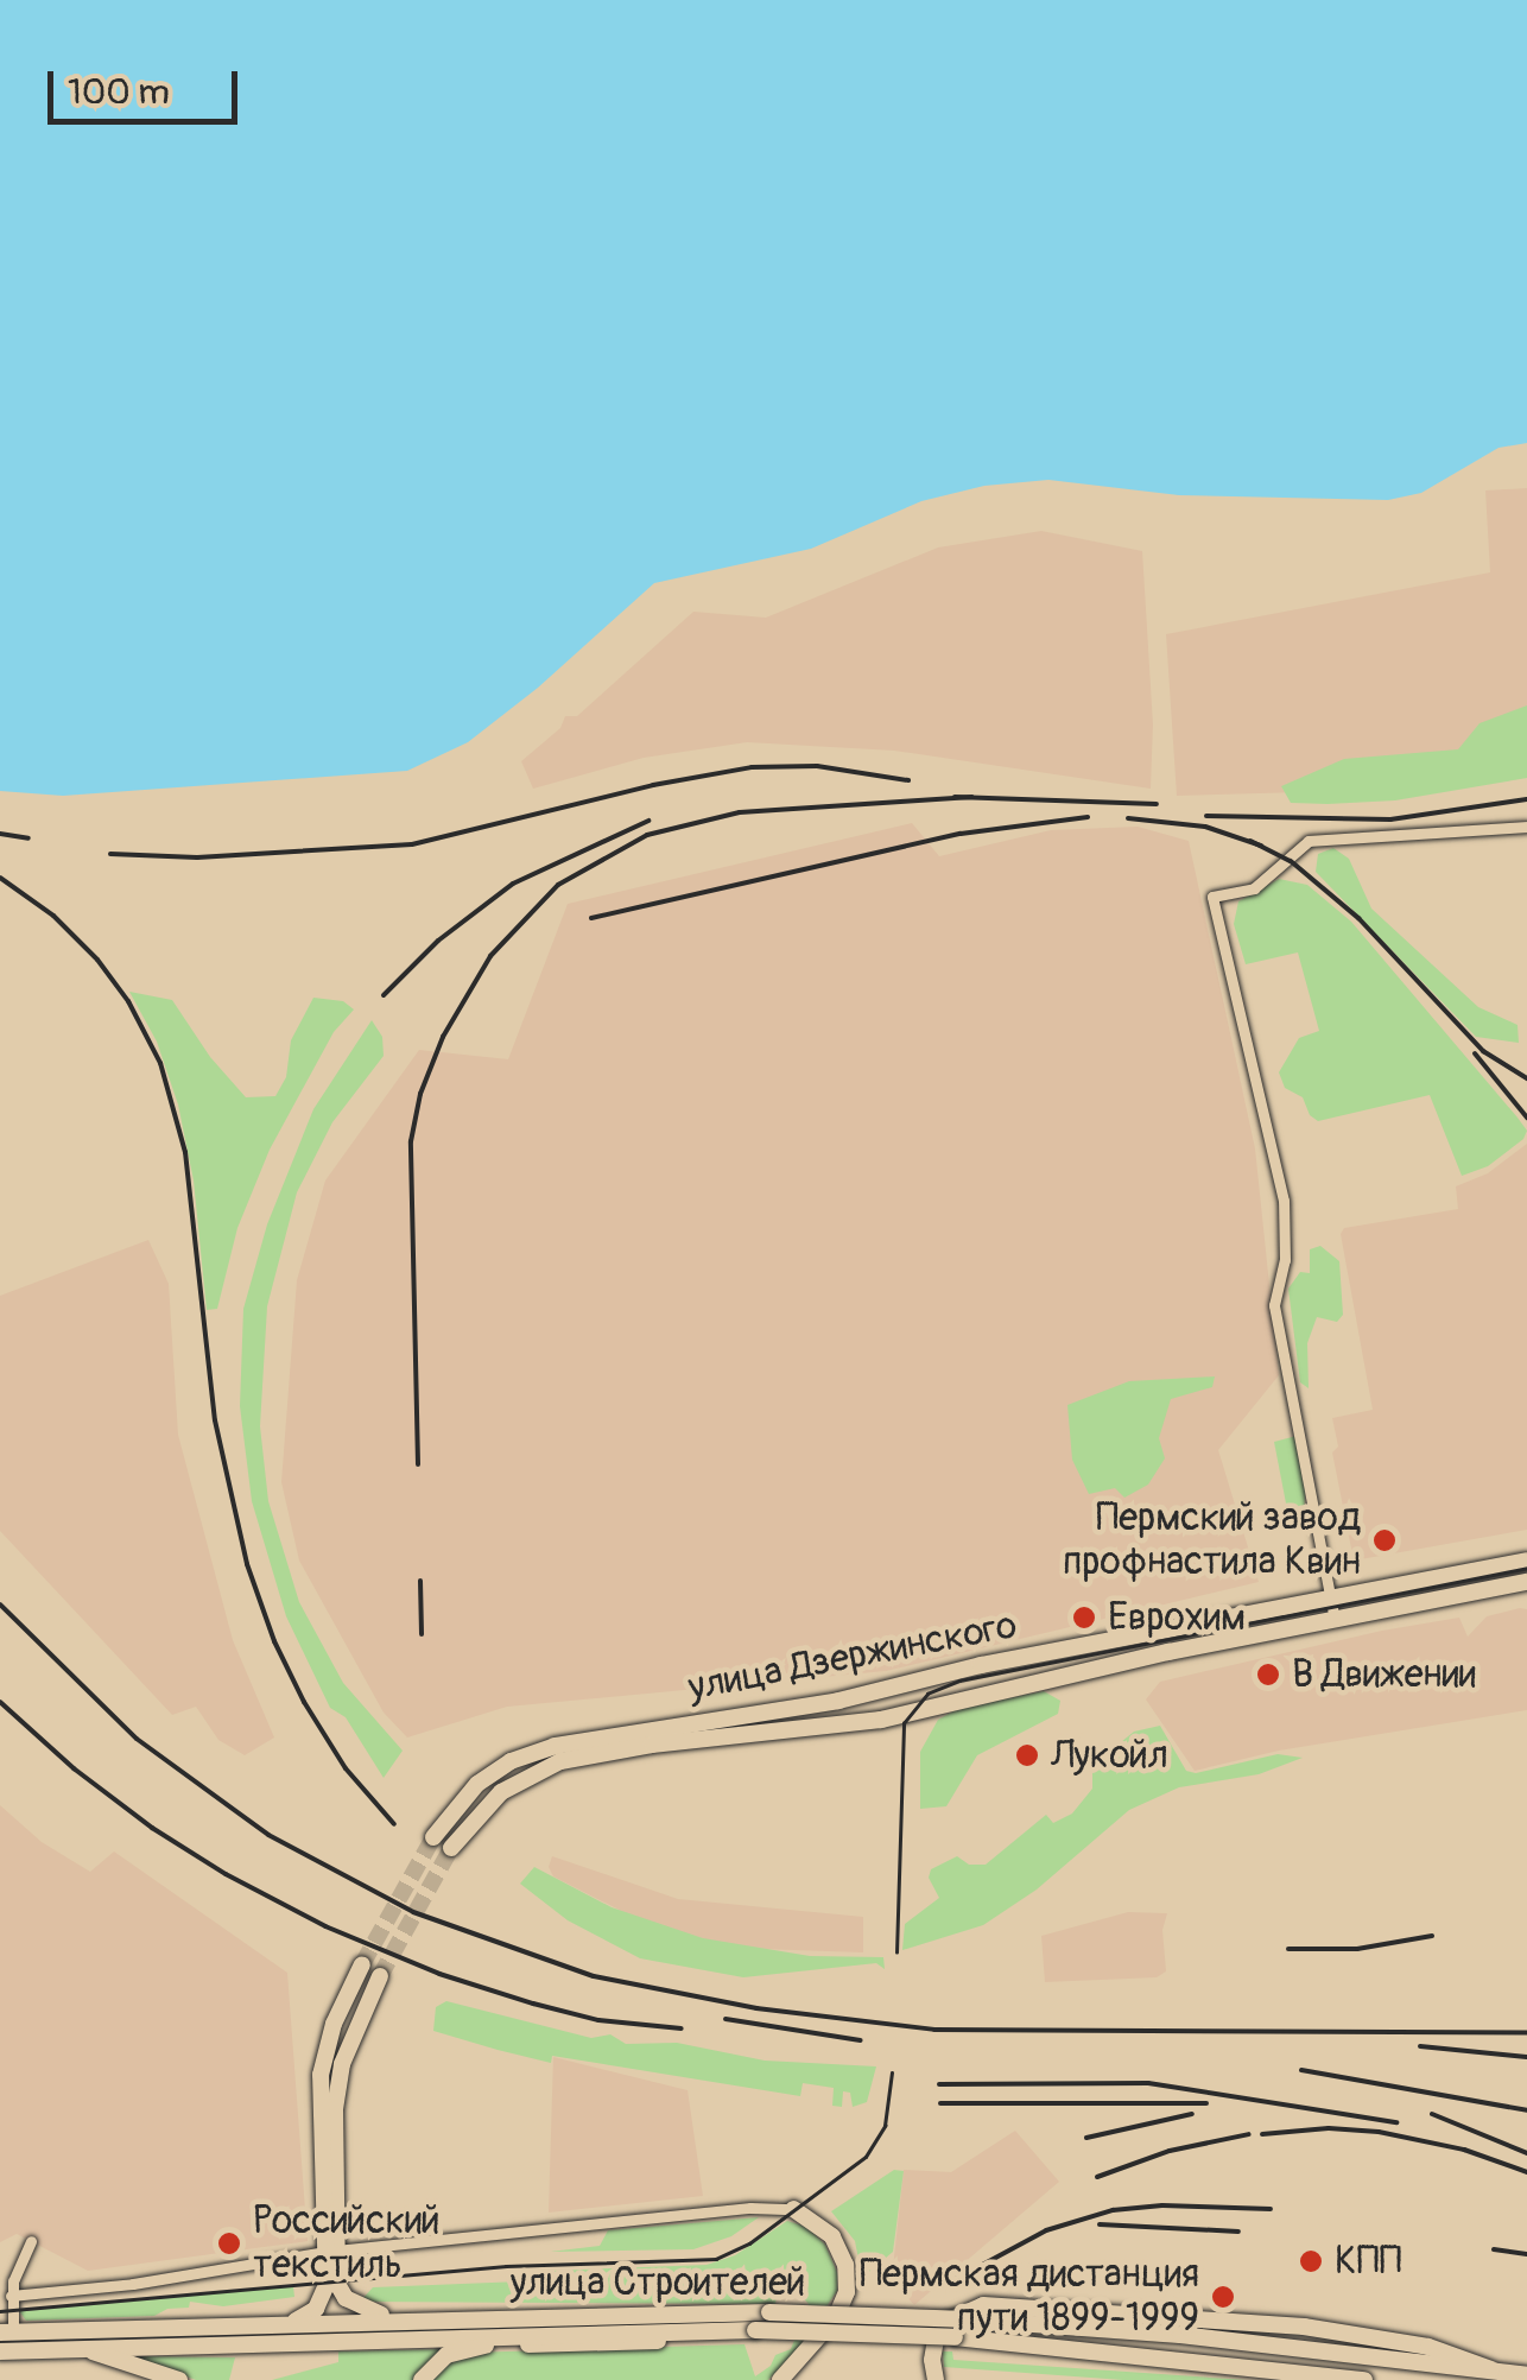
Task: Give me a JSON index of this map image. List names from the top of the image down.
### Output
{
  "streets": {
    "main road": ["улица Дзержинского", "улица Строителей"]
  },
  "places": [
    "Пермский завод профнастила Квин",
    "Еврохим",
    "В Движении",
    "Лукойл",
    "Российский текстиль",
    "КПП",
    "Пермская дистанция пути 1899-1999"
  ],
  "scale_bar": "100 m"
}
